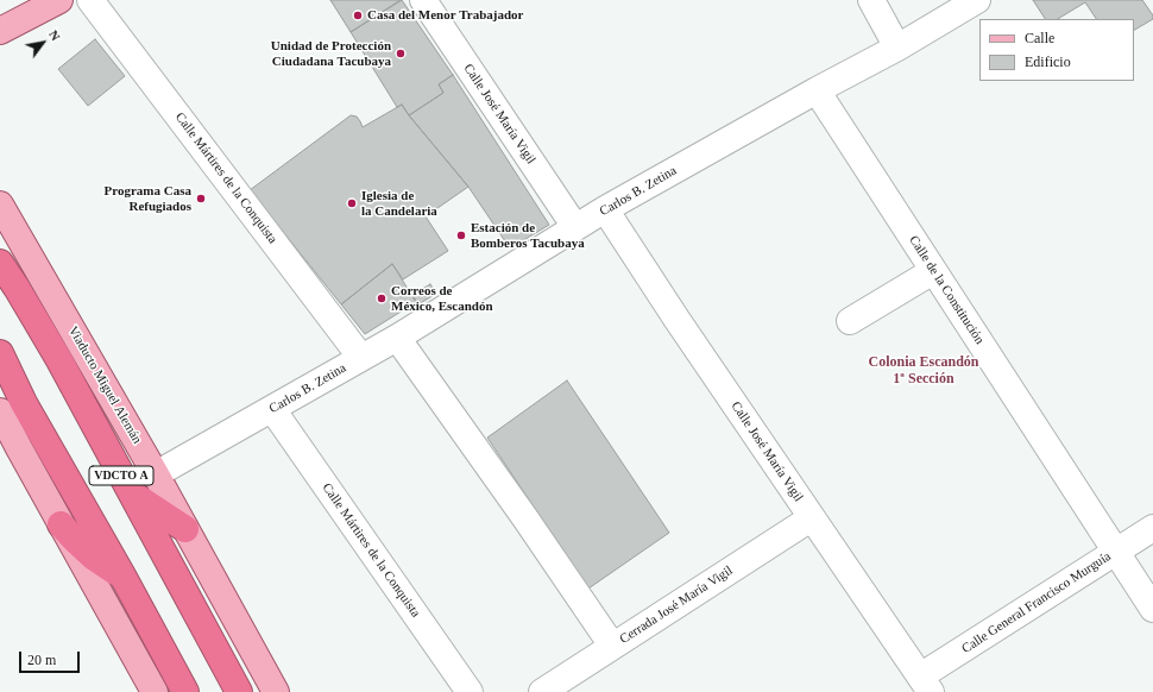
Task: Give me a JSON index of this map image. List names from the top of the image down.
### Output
{
  "streets": {
    "highway": ["Viaducto Miguel Alemán", "VDCTO A"],
    "street": [
      "Calle José María Vigil",
      "Calle Mártires de la Conquista",
      "Carlos B. Zetina",
      "Calle de la Constitución",
      "Calle General Francisco Murguía",
      "Cerrada José María Vigil"
    ]
  },
  "crossings": [
    ["Calle José María Vigil", "Carlos B. Zetina"],
    ["Calle José María Vigil", "Calle General Francisco Murguía"],
    ["Calle José María Vigil", "Cerrada José María Vigil"],
    ["Calle Mártires de la Conquista", "Carlos B. Zetina"],
    ["Carlos B. Zetina", "Calle de la Constitución"],
    ["Carlos B. Zetina", "Viaducto Miguel Alemán"],
    ["Calle de la Constitución", "Calle General Francisco Murguía"]
  ],
  "districts": ["Colonia Escandón 1ª Sección"],
  "places": [
    "Casa del Menor Trabajador",
    "Unidad de Protección Ciudadana Tacubaya",
    "Programa Casa Refugiados",
    "Iglesia de la Candelaria",
    "Estación de Bomberos Tacubaya",
    "Correos de México, Escandón"
  ],
  "legend": ["Calle", "Edificio"],
  "scale_bar": "20 m",
  "north": "top right"
}
